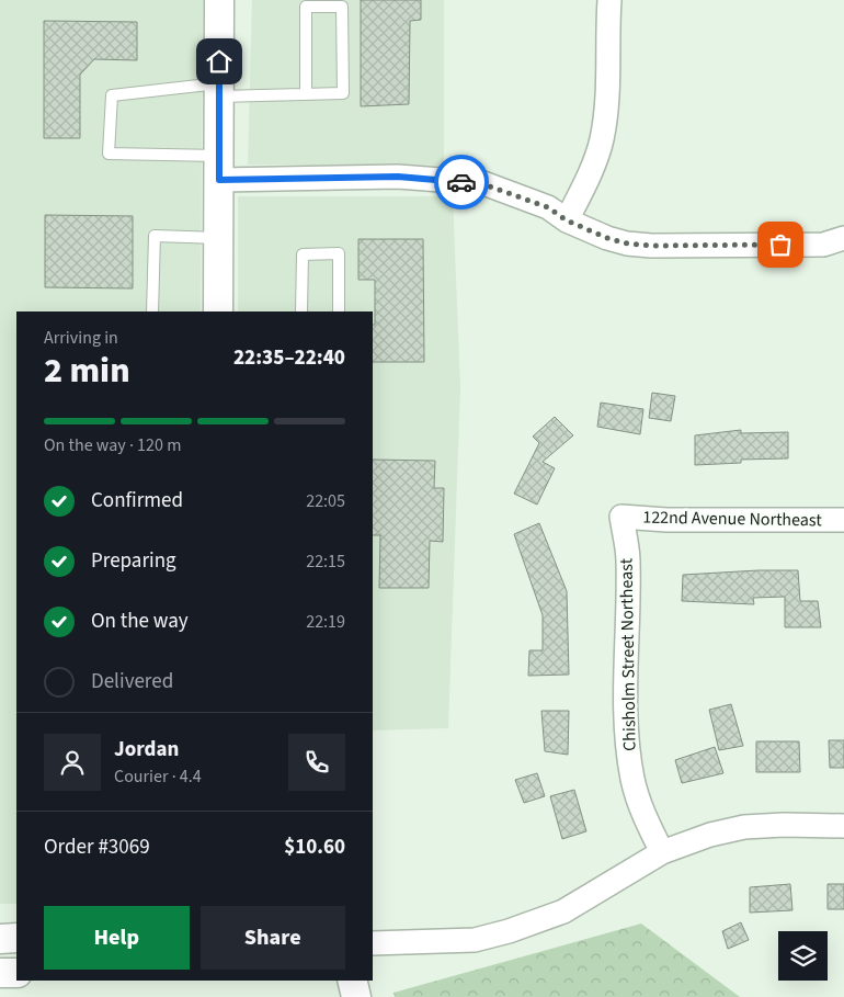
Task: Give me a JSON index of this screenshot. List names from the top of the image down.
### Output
{
  "streets": {
    "street": ["122nd Avenue Northeast", "Chisholm Street Northeast"]
  },
  "crossings": [
    ["122nd Avenue Northeast", "Chisholm Street Northeast"]
  ],
  "page": {
    "heading": ["2 min", "Arriving in", "22:35–22:40"],
    "panel": [
      "Jordan",
      "Courier · 4.4",
      "Order #3069",
      "$10.60"
    ],
    "bar": "On the way · 120 m",
    "list": [
      ["Confirmed", "22:05"],
      ["Preparing", "22:15"],
      ["On the way", "22:19"],
      "Delivered"
    ],
    "buttons": ["Help", "Share"]
  }
}
